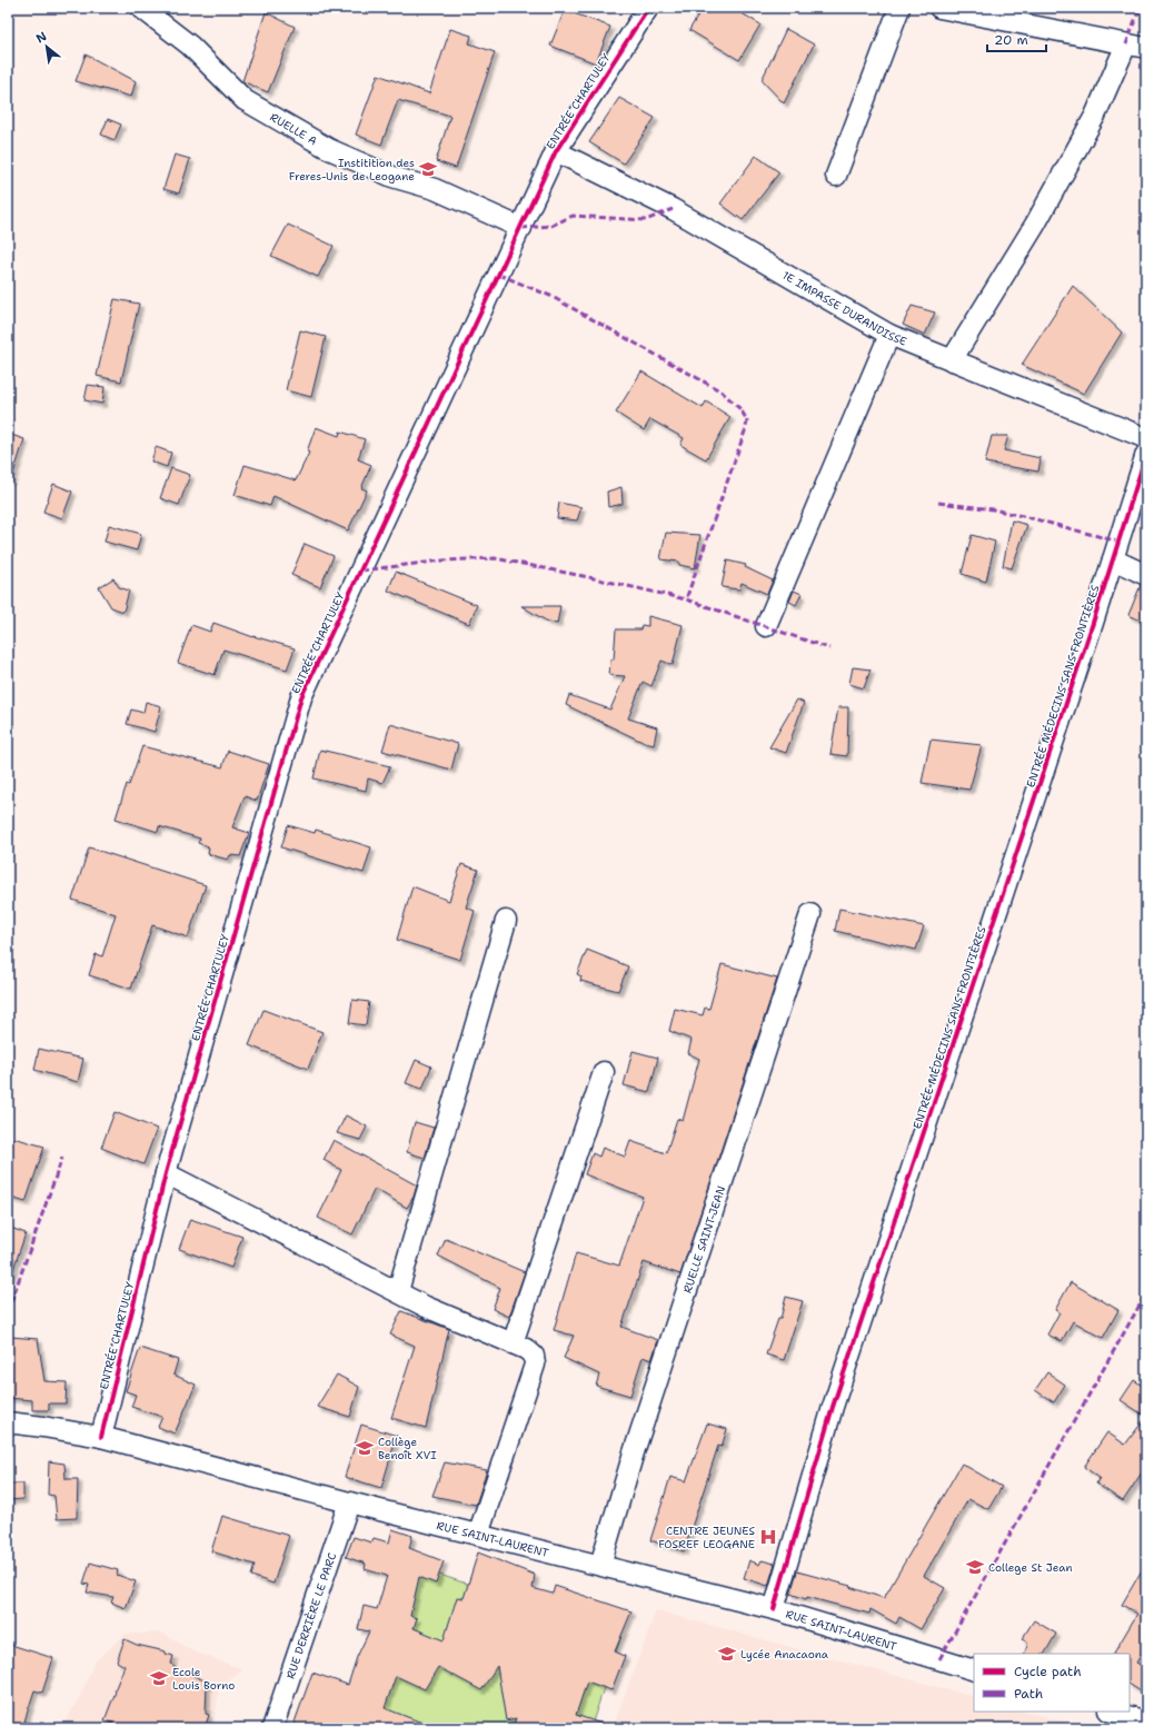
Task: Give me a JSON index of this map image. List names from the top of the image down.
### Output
{
  "streets": {
    "street": [
      "ENTRÉE CHARTULEY",
      "RUELLE A",
      "1E IMPASSE DURANDISSE",
      "ENTRÉE MÉDECINS SANS FRONTIÈRES",
      "RUELLE SAINT-JEAN",
      "RUE SAINT-LAURENT",
      "RUE DERRIÈRE LE PARC"
    ]
  },
  "crossings": [
    ["ENTRÉE CHARTULEY", "RUELLE A"],
    ["ENTRÉE CHARTULEY", "1E IMPASSE DURANDISSE"],
    ["ENTRÉE CHARTULEY", "RUE SAINT-LAURENT"],
    ["ENTRÉE MÉDECINS SANS FRONTIÈRES", "RUE SAINT-LAURENT"],
    ["RUELLE SAINT-JEAN", "RUE SAINT-LAURENT"],
    ["RUE SAINT-LAURENT", "RUE DERRIÈRE LE PARC"]
  ],
  "places": {
    "school or university": [
      "Institition des Freres-Unis de Leogane",
      "Collège Benoît XVI",
      "College St Jean",
      "Lycée Anacaona",
      "Ecole Louis Borno"
    ],
    "hospital": ["CENTRE JEUNES FOSREF LEOGANE"]
  },
  "legend": ["Cycle path", "Path"],
  "scale_bar": "20 m",
  "north": "top left"
}
